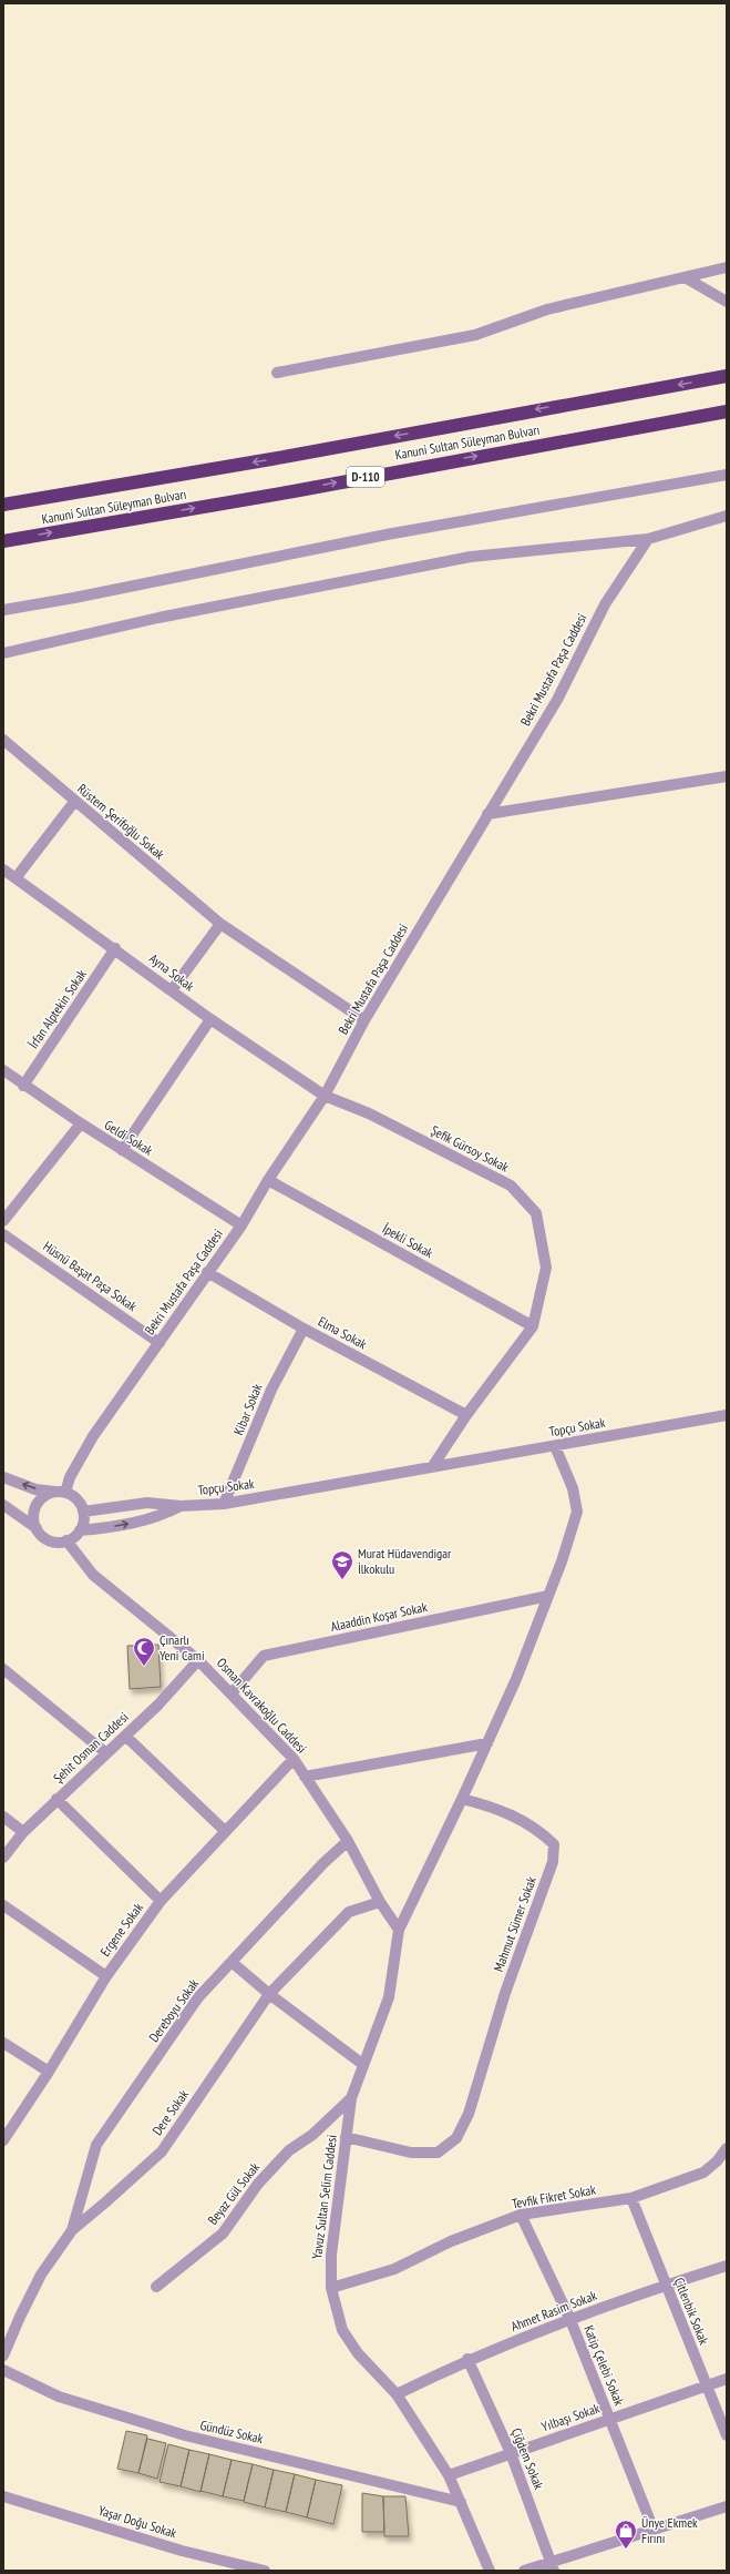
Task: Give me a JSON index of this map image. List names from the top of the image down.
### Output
{
  "streets": {
    "highway": ["Kanuni Sultan Süleyman Bulvarı", "D-110"],
    "street": [
      "Bekri Mustafa Paşa Caddesi",
      "Rüstem Şerifoğlu Sokak",
      "Ayna Sokak",
      "İrfan Alptekin Sokak",
      "Geldi Sokak",
      "Şefik Gürsoy Sokak",
      "İpekli Sokak",
      "Hüsnü Başat Paşa Sokak",
      "Elma Sokak",
      "Kibar Sokak",
      "Topçu Sokak",
      "Alaaddin Koşar Sokak",
      "Osman Kavrakoğlu Caddesi",
      "Şehit Osman Caddesi",
      "Mahmut Sümer Sokak",
      "Ergene Sokak",
      "Dereboyu Sokak",
      "Dere Sokak",
      "Beyaz Gül Sokak",
      "Yavuz Sultan Selim Caddesi",
      "Tevfik Fikret Sokak",
      "Ahmet Rasim Sokak",
      "Çitlenbik Sokak",
      "Katip Çelebi Sokak",
      "Yılbaşı Sokak",
      "Gündüz Sokak",
      "Çiğdem Sokak",
      "Yaşar Doğu Sokak"
    ]
  },
  "crossings": [
    ["Bekri Mustafa Paşa Caddesi", "Rüstem Şerifoğlu Sokak"],
    ["Bekri Mustafa Paşa Caddesi", "Ayna Sokak"],
    ["Bekri Mustafa Paşa Caddesi", "Geldi Sokak"],
    ["Bekri Mustafa Paşa Caddesi", "Şefik Gürsoy Sokak"],
    ["Bekri Mustafa Paşa Caddesi", "İpekli Sokak"],
    ["Bekri Mustafa Paşa Caddesi", "Hüsnü Başat Paşa Sokak"],
    ["Bekri Mustafa Paşa Caddesi", "Elma Sokak"],
    ["Bekri Mustafa Paşa Caddesi", "Topçu Sokak"],
    ["Bekri Mustafa Paşa Caddesi", "Osman Kavrakoğlu Caddesi"],
    ["Ayna Sokak", "İrfan Alptekin Sokak"],
    ["Ayna Sokak", "Şefik Gürsoy Sokak"],
    ["İrfan Alptekin Sokak", "Geldi Sokak"],
    ["Şefik Gürsoy Sokak", "İpekli Sokak"],
    ["Elma Sokak", "Kibar Sokak"],
    ["Kibar Sokak", "Topçu Sokak"],
    ["Topçu Sokak", "Osman Kavrakoğlu Caddesi"],
    ["Alaaddin Koşar Sokak", "Osman Kavrakoğlu Caddesi"],
    ["Osman Kavrakoğlu Caddesi", "Şehit Osman Caddesi"],
    ["Osman Kavrakoğlu Caddesi", "Ergene Sokak"],
    ["Osman Kavrakoğlu Caddesi", "Dereboyu Sokak"],
    ["Osman Kavrakoğlu Caddesi", "Dere Sokak"],
    ["Mahmut Sümer Sokak", "Yavuz Sultan Selim Caddesi"],
    ["Dereboyu Sokak", "Dere Sokak"],
    ["Beyaz Gül Sokak", "Yavuz Sultan Selim Caddesi"],
    ["Yavuz Sultan Selim Caddesi", "Tevfik Fikret Sokak"],
    ["Yavuz Sultan Selim Caddesi", "Ahmet Rasim Sokak"],
    ["Yavuz Sultan Selim Caddesi", "Yılbaşı Sokak"],
    ["Yavuz Sultan Selim Caddesi", "Gündüz Sokak"],
    ["Tevfik Fikret Sokak", "Çitlenbik Sokak"],
    ["Tevfik Fikret Sokak", "Katip Çelebi Sokak"],
    ["Ahmet Rasim Sokak", "Çitlenbik Sokak"],
    ["Ahmet Rasim Sokak", "Katip Çelebi Sokak"],
    ["Ahmet Rasim Sokak", "Çiğdem Sokak"],
    ["Çitlenbik Sokak", "Yılbaşı Sokak"],
    ["Katip Çelebi Sokak", "Yılbaşı Sokak"],
    ["Yılbaşı Sokak", "Çiğdem Sokak"]
  ],
  "places": {
    "school or university": ["Murat Hüdavendigar İlkokulu"],
    "mosque": ["Çınarlı Yeni Cami"],
    "shop": ["Ünye Ekmek Fırını"]
  }
}
